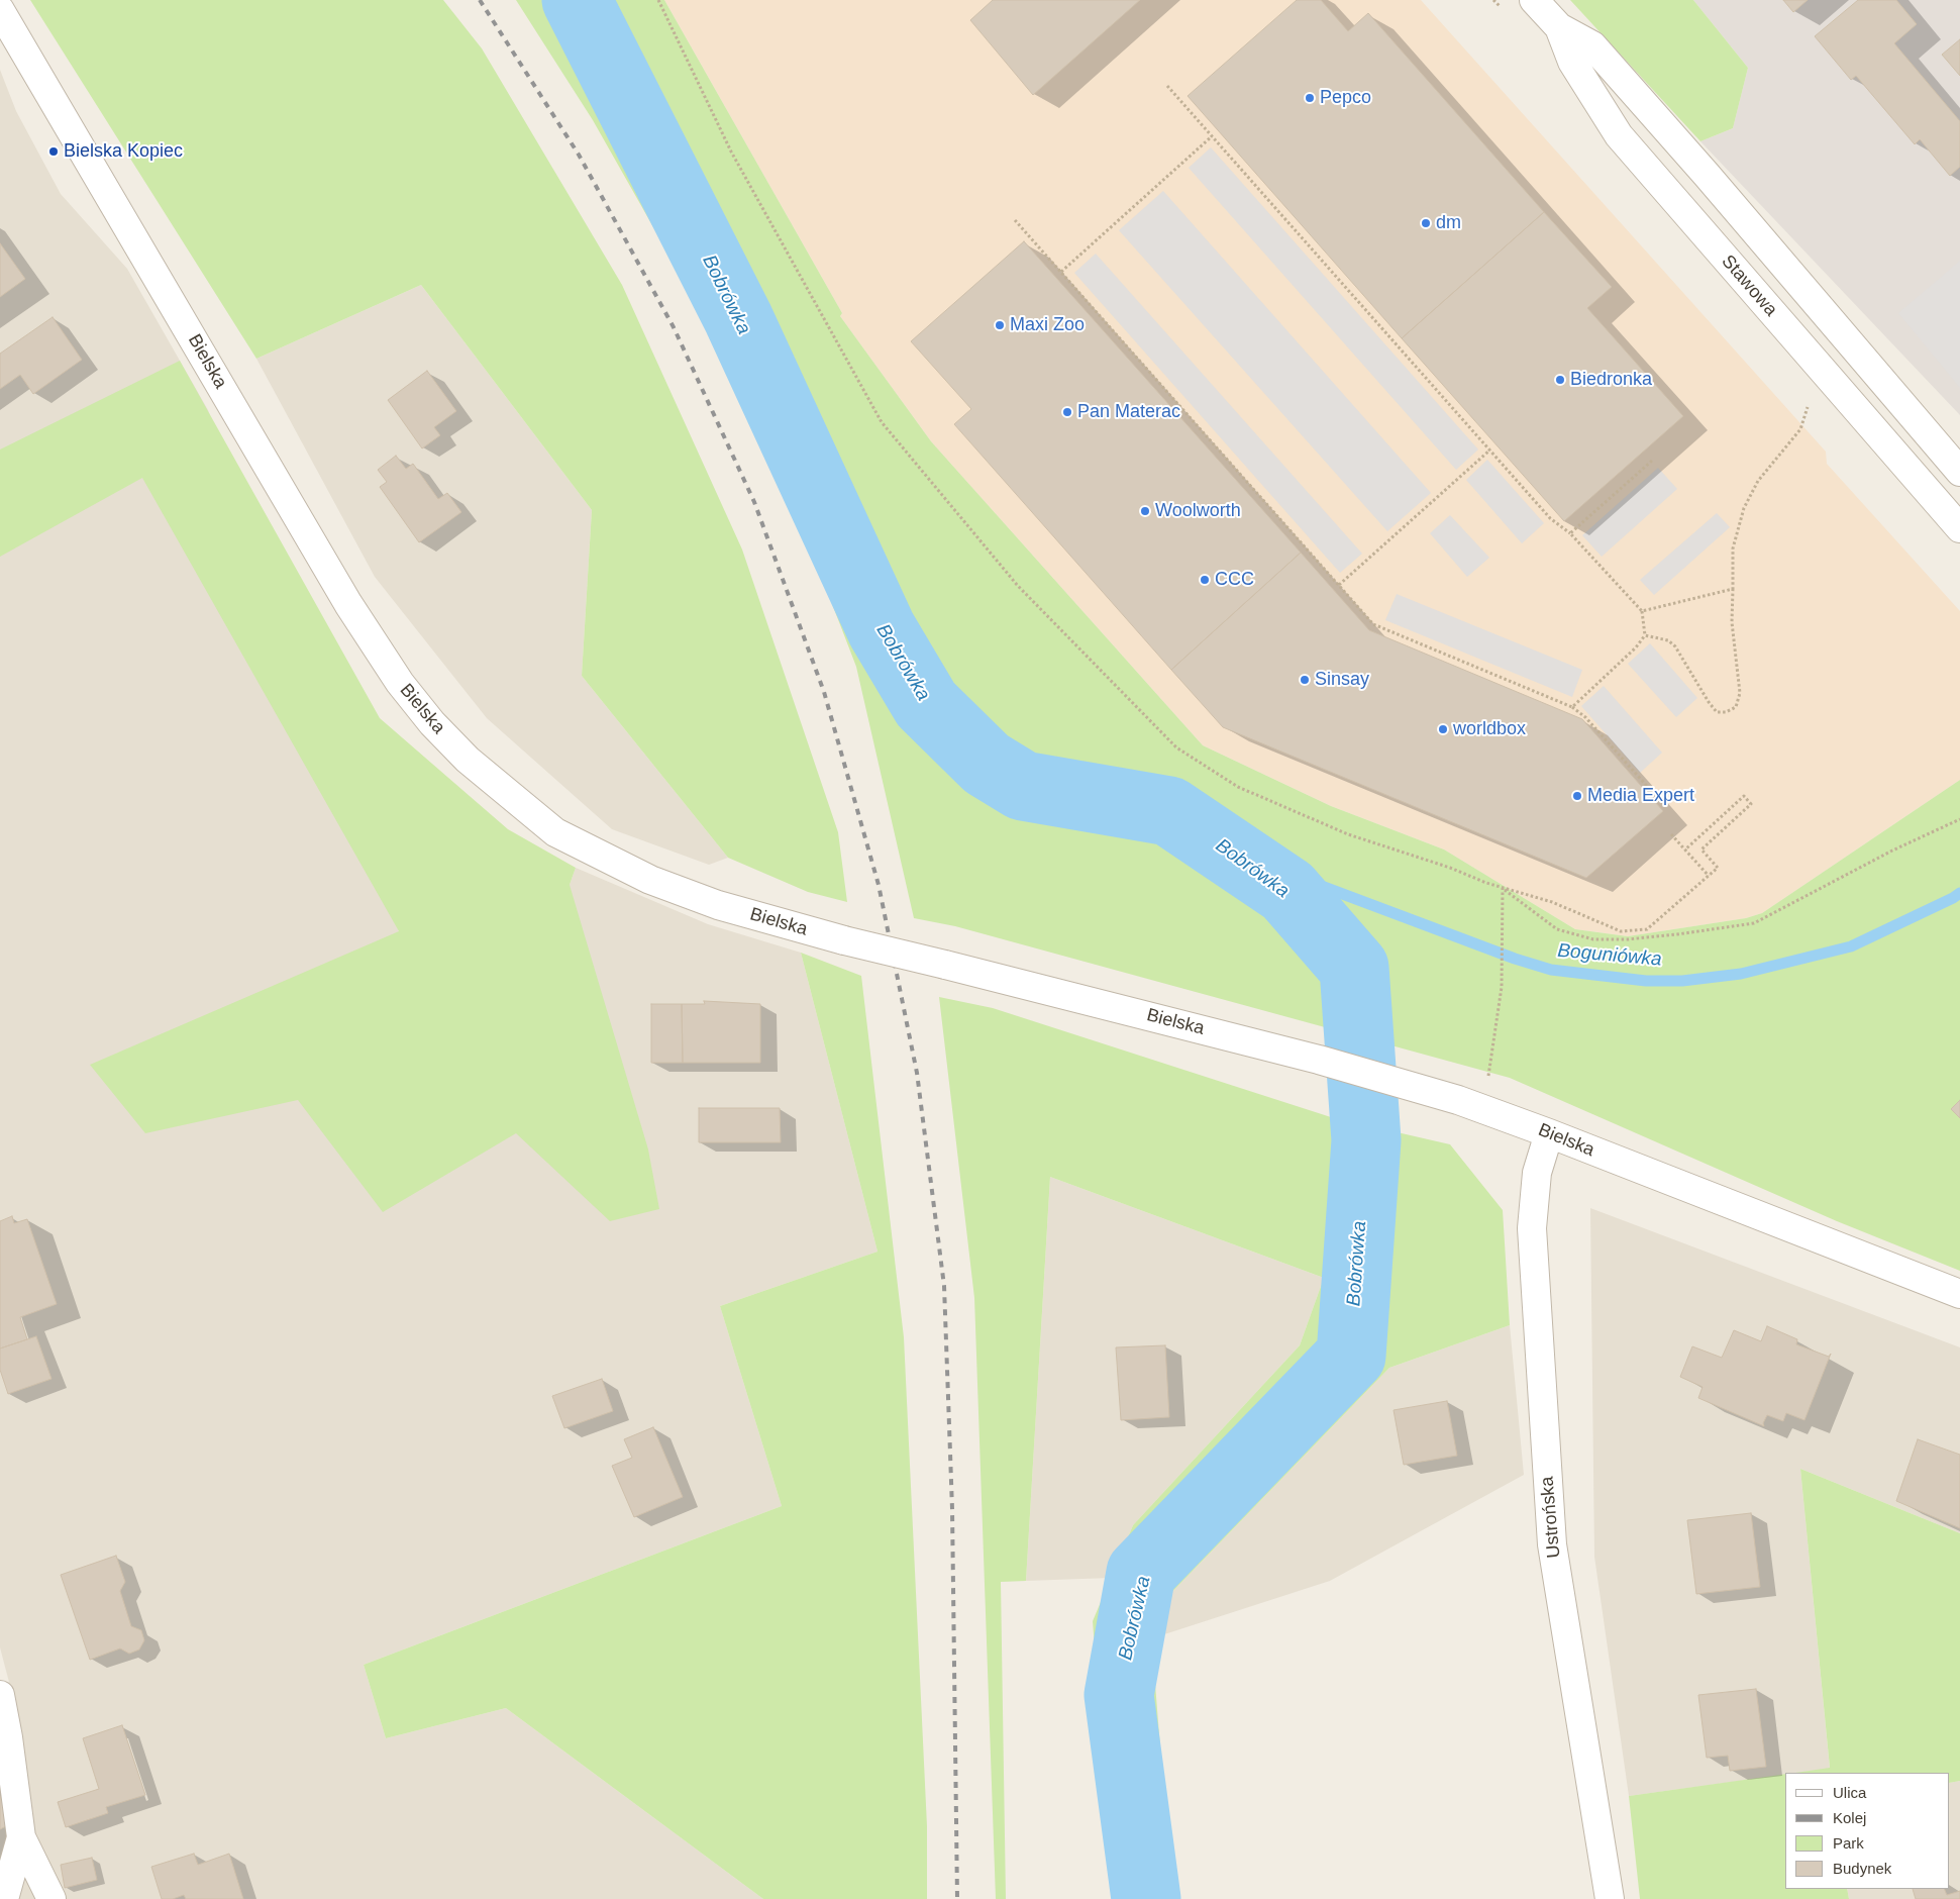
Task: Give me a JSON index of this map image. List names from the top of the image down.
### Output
{
  "streets": {
    "street": ["Stawowa", "Bielska", "Ustrońska"]
  },
  "crossings": [
    ["Bielska", "Ustrońska"]
  ],
  "water": ["Bobrówka", "Boguniówka"],
  "places": [
    "Pepco",
    "Bielska Kopiec",
    "dm",
    "Maxi Zoo",
    "Biedronka",
    "Pan Materac",
    "Woolworth",
    "CCC",
    "Sinsay",
    "worldbox",
    "Media Expert"
  ],
  "legend": [
    "Ulica",
    "Kolej",
    "Park",
    "Budynek"
  ]
}
